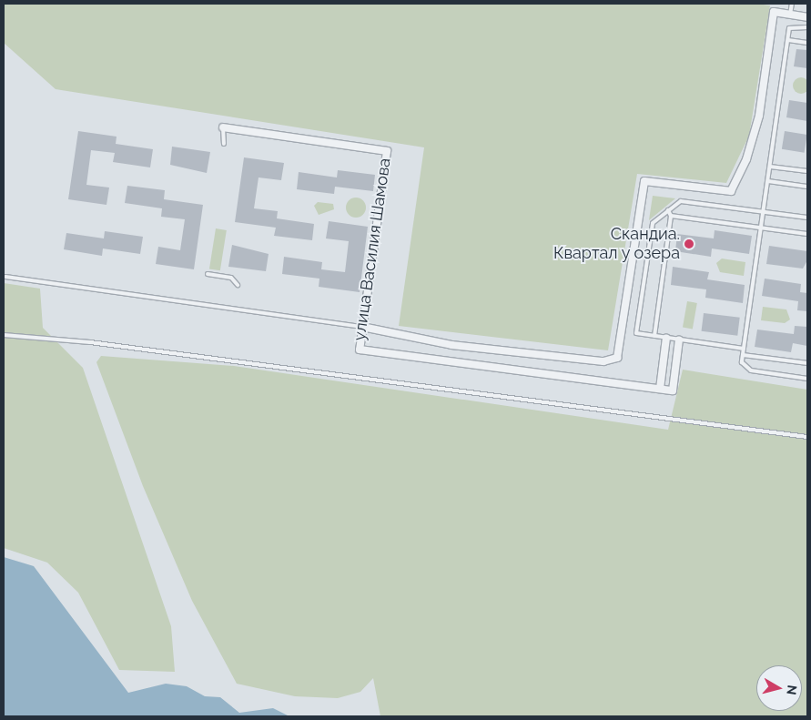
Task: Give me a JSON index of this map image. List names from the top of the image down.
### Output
{
  "streets": {
    "street": ["улица Василия Шамова"]
  },
  "places": ["Скандиа. Квартал у озера"],
  "north": "right"
}
